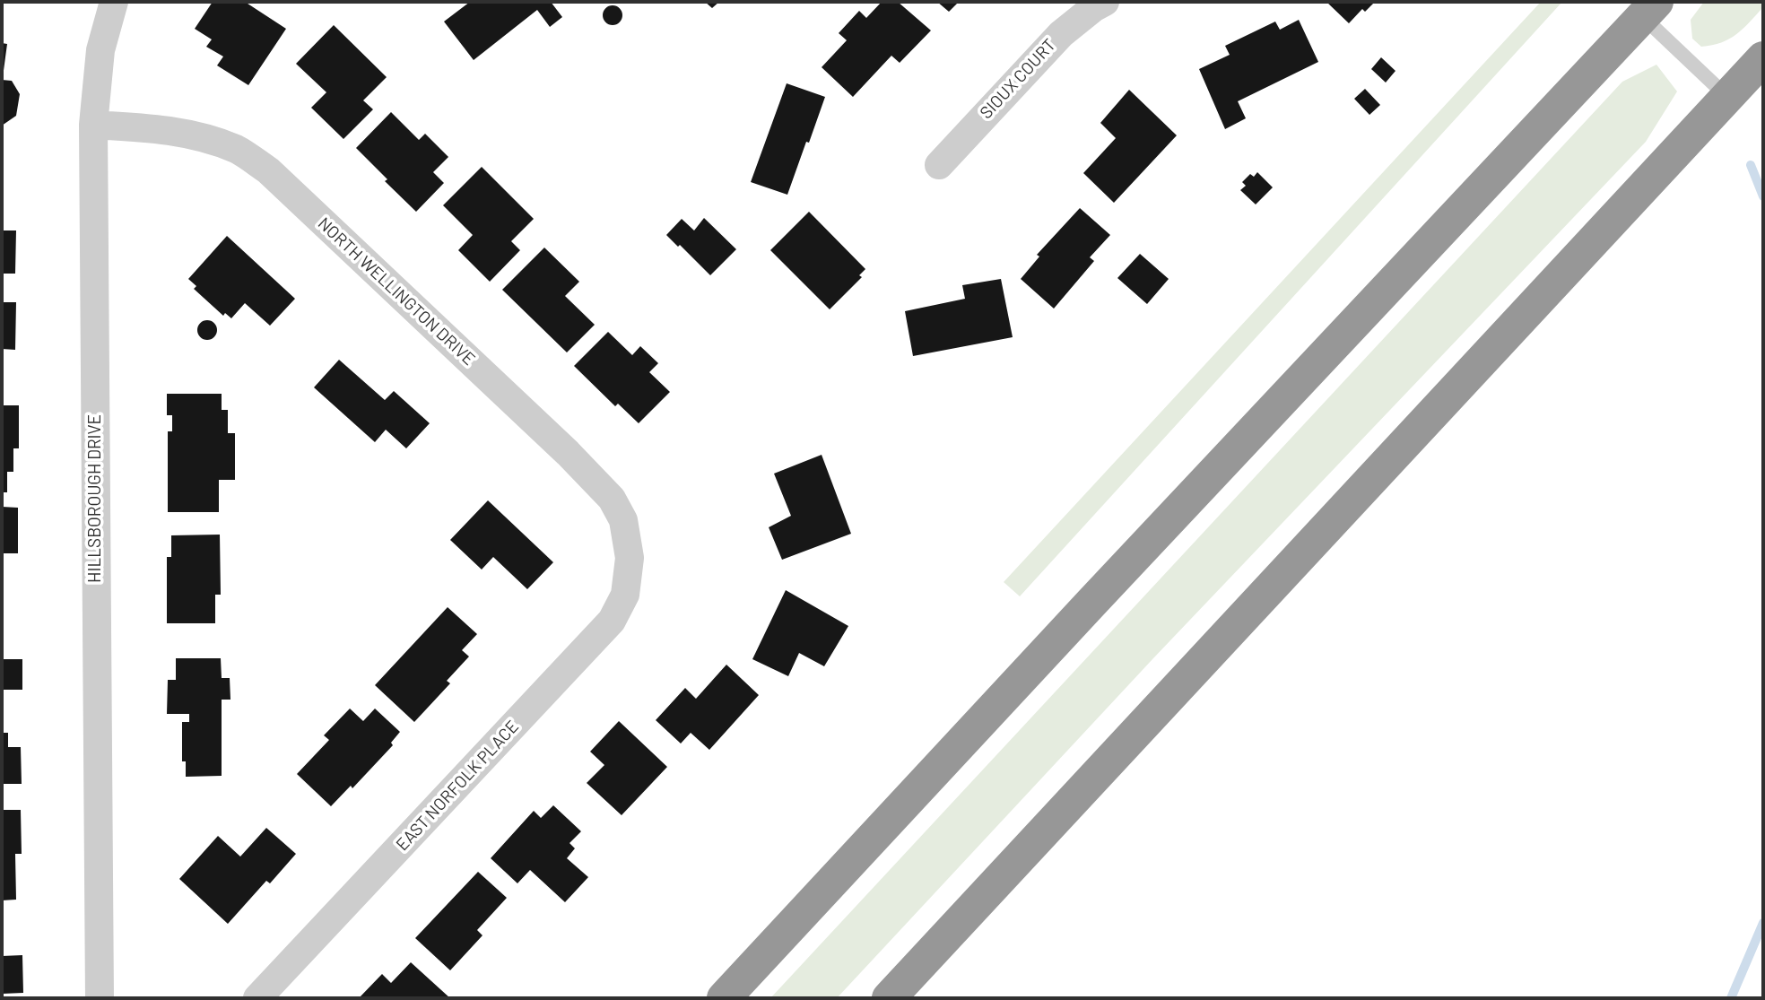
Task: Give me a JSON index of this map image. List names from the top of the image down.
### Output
{
  "streets": {
    "street": [
      "SIOUX COURT",
      "NORTH WELLINGTON DRIVE",
      "HILLSBOROUGH DRIVE",
      "EAST NORFOLK PLACE"
    ]
  },
  "crossings": [
    ["NORTH WELLINGTON DRIVE", "HILLSBOROUGH DRIVE"],
    ["NORTH WELLINGTON DRIVE", "EAST NORFOLK PLACE"]
  ]
}
